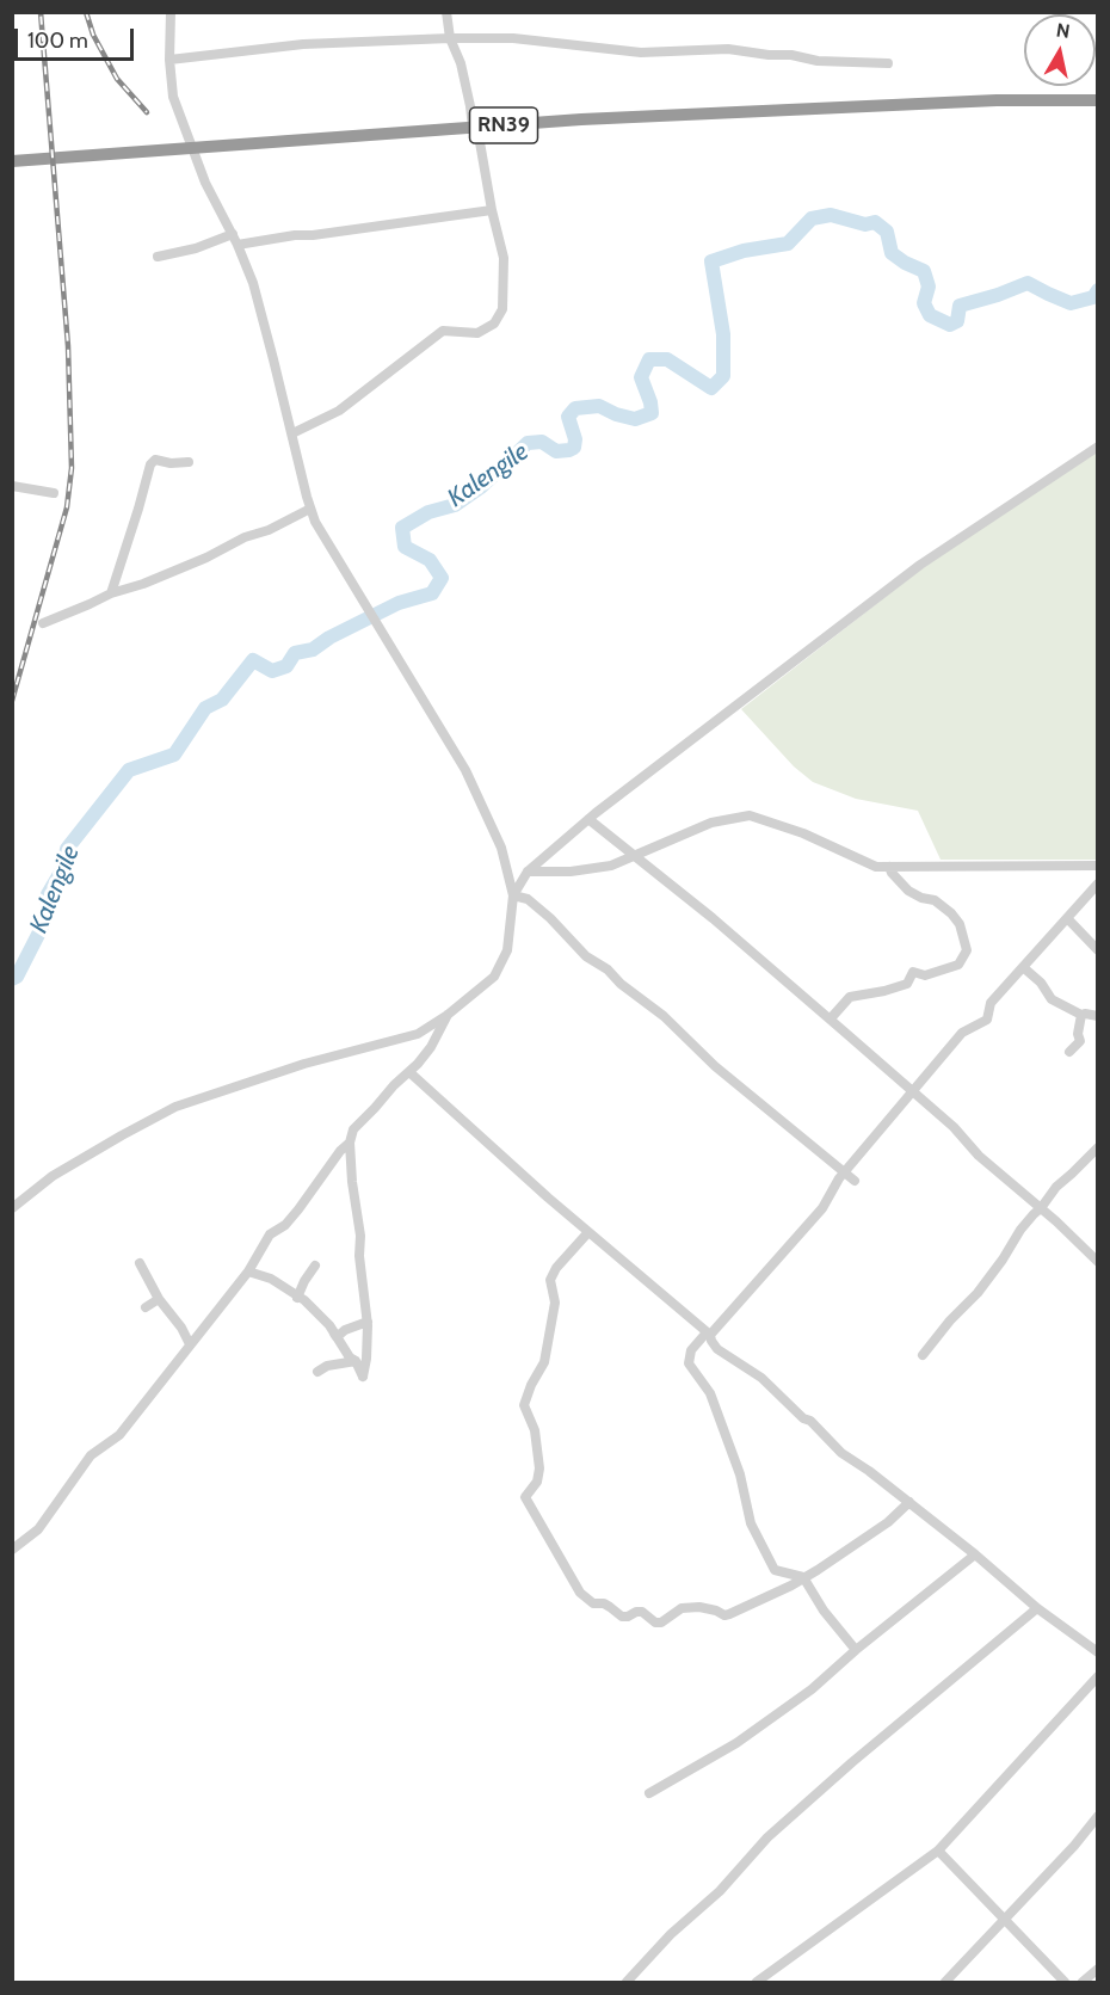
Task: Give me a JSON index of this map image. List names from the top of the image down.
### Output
{
  "streets": {
    "highway": ["RN39"]
  },
  "water": ["Kalengile"],
  "scale_bar": "100 m",
  "north": "top"
}
